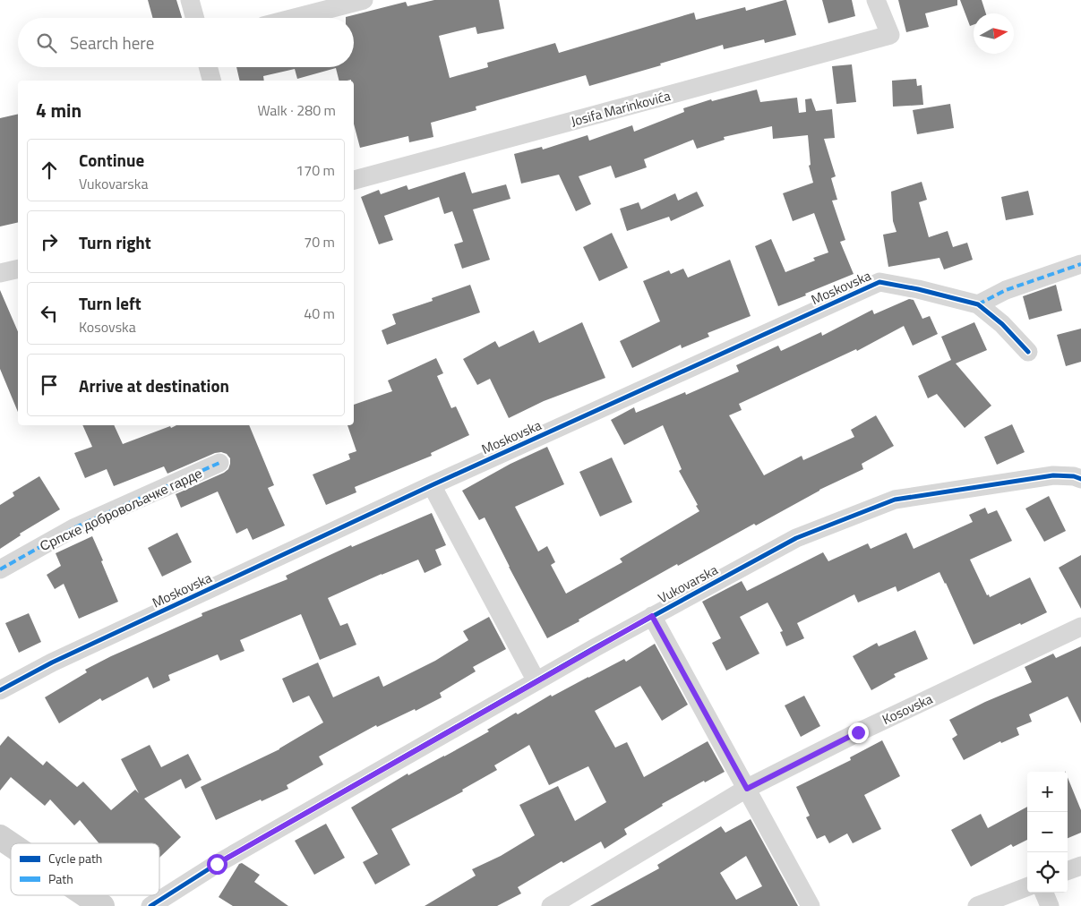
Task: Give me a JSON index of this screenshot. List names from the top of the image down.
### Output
{
  "streets": {
    "street": [
      "Josifa Marinkovića",
      "Moskovska",
      "Српске добровољачке гарде",
      "Vukovarska",
      "Kosovska"
    ]
  },
  "legend": ["Cycle path", "Path"],
  "north": "right",
  "page": {
    "search": "Search here",
    "heading": ["4 min", "Walk · 280 m"],
    "list": [
      ["Continue", "Vukovarska", "170 m"],
      ["Turn right", "70 m"],
      ["Turn left", "Kosovska", "40 m"],
      "Arrive at destination"
    ],
    "map_buttons": ["+", "−"]
  }
}
